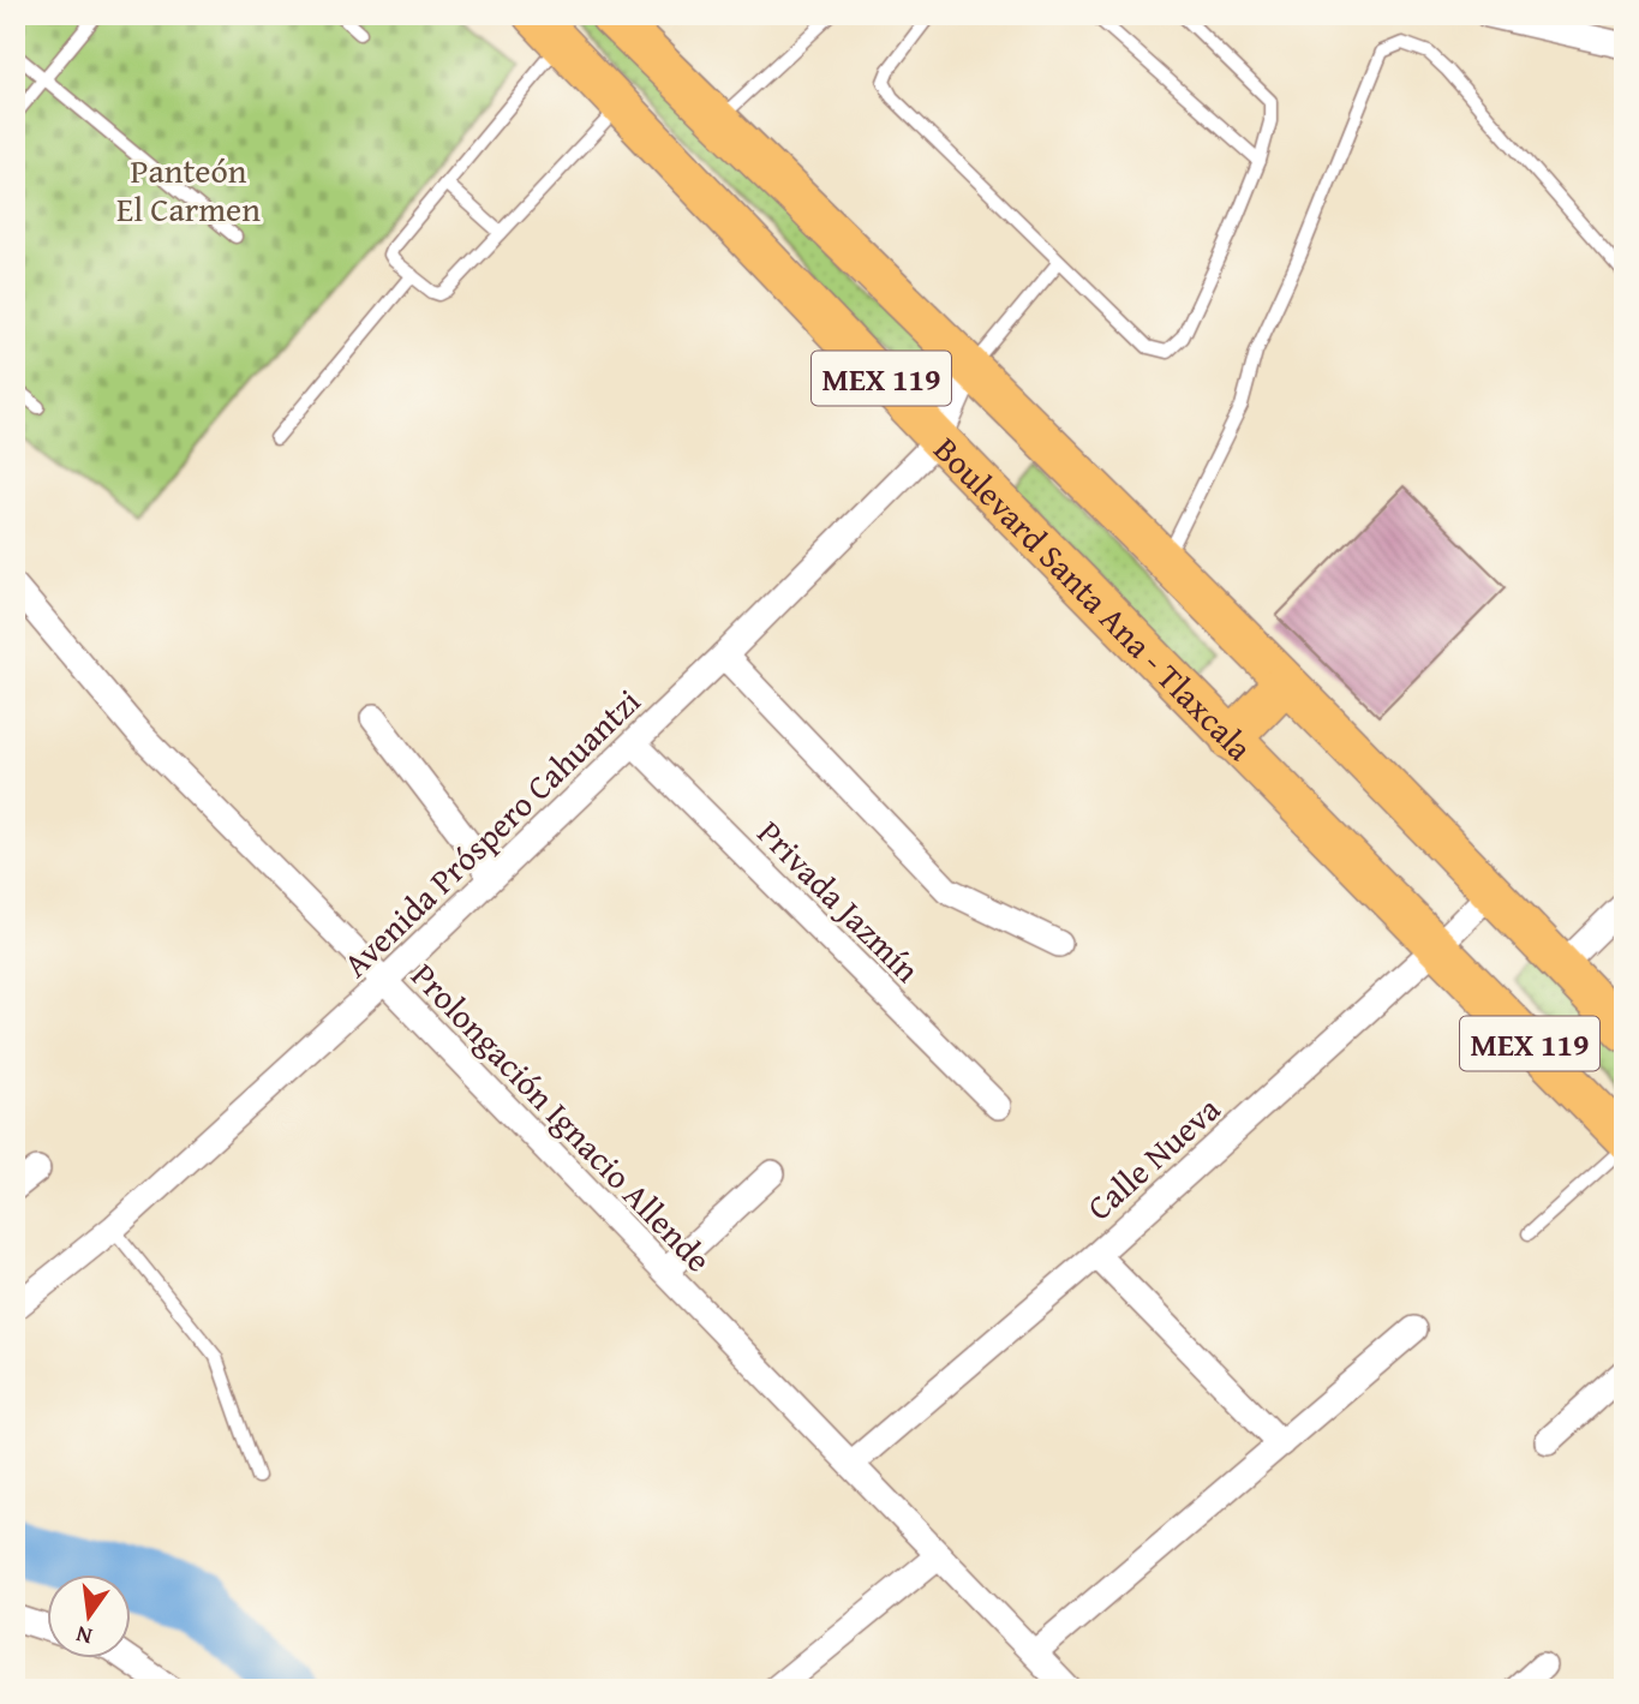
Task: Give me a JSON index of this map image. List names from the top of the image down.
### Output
{
  "streets": {
    "main road": ["MEX 119", "Boulevard Santa Ana - Tlaxcala"],
    "street": [
      "Avenida Próspero Cahuantzi",
      "Privada Jazmín",
      "Prolongación Ignacio Allende",
      "Calle Nueva"
    ]
  },
  "crossings": [
    ["MEX 119", "Avenida Próspero Cahuantzi"],
    ["MEX 119", "Calle Nueva"],
    ["Boulevard Santa Ana - Tlaxcala", "Avenida Próspero Cahuantzi"],
    ["Boulevard Santa Ana - Tlaxcala", "Calle Nueva"],
    ["Avenida Próspero Cahuantzi", "Privada Jazmín"],
    ["Avenida Próspero Cahuantzi", "Prolongación Ignacio Allende"],
    ["Prolongación Ignacio Allende", "Calle Nueva"]
  ],
  "parks": ["Panteón El Carmen"],
  "north": "bottom"
}
